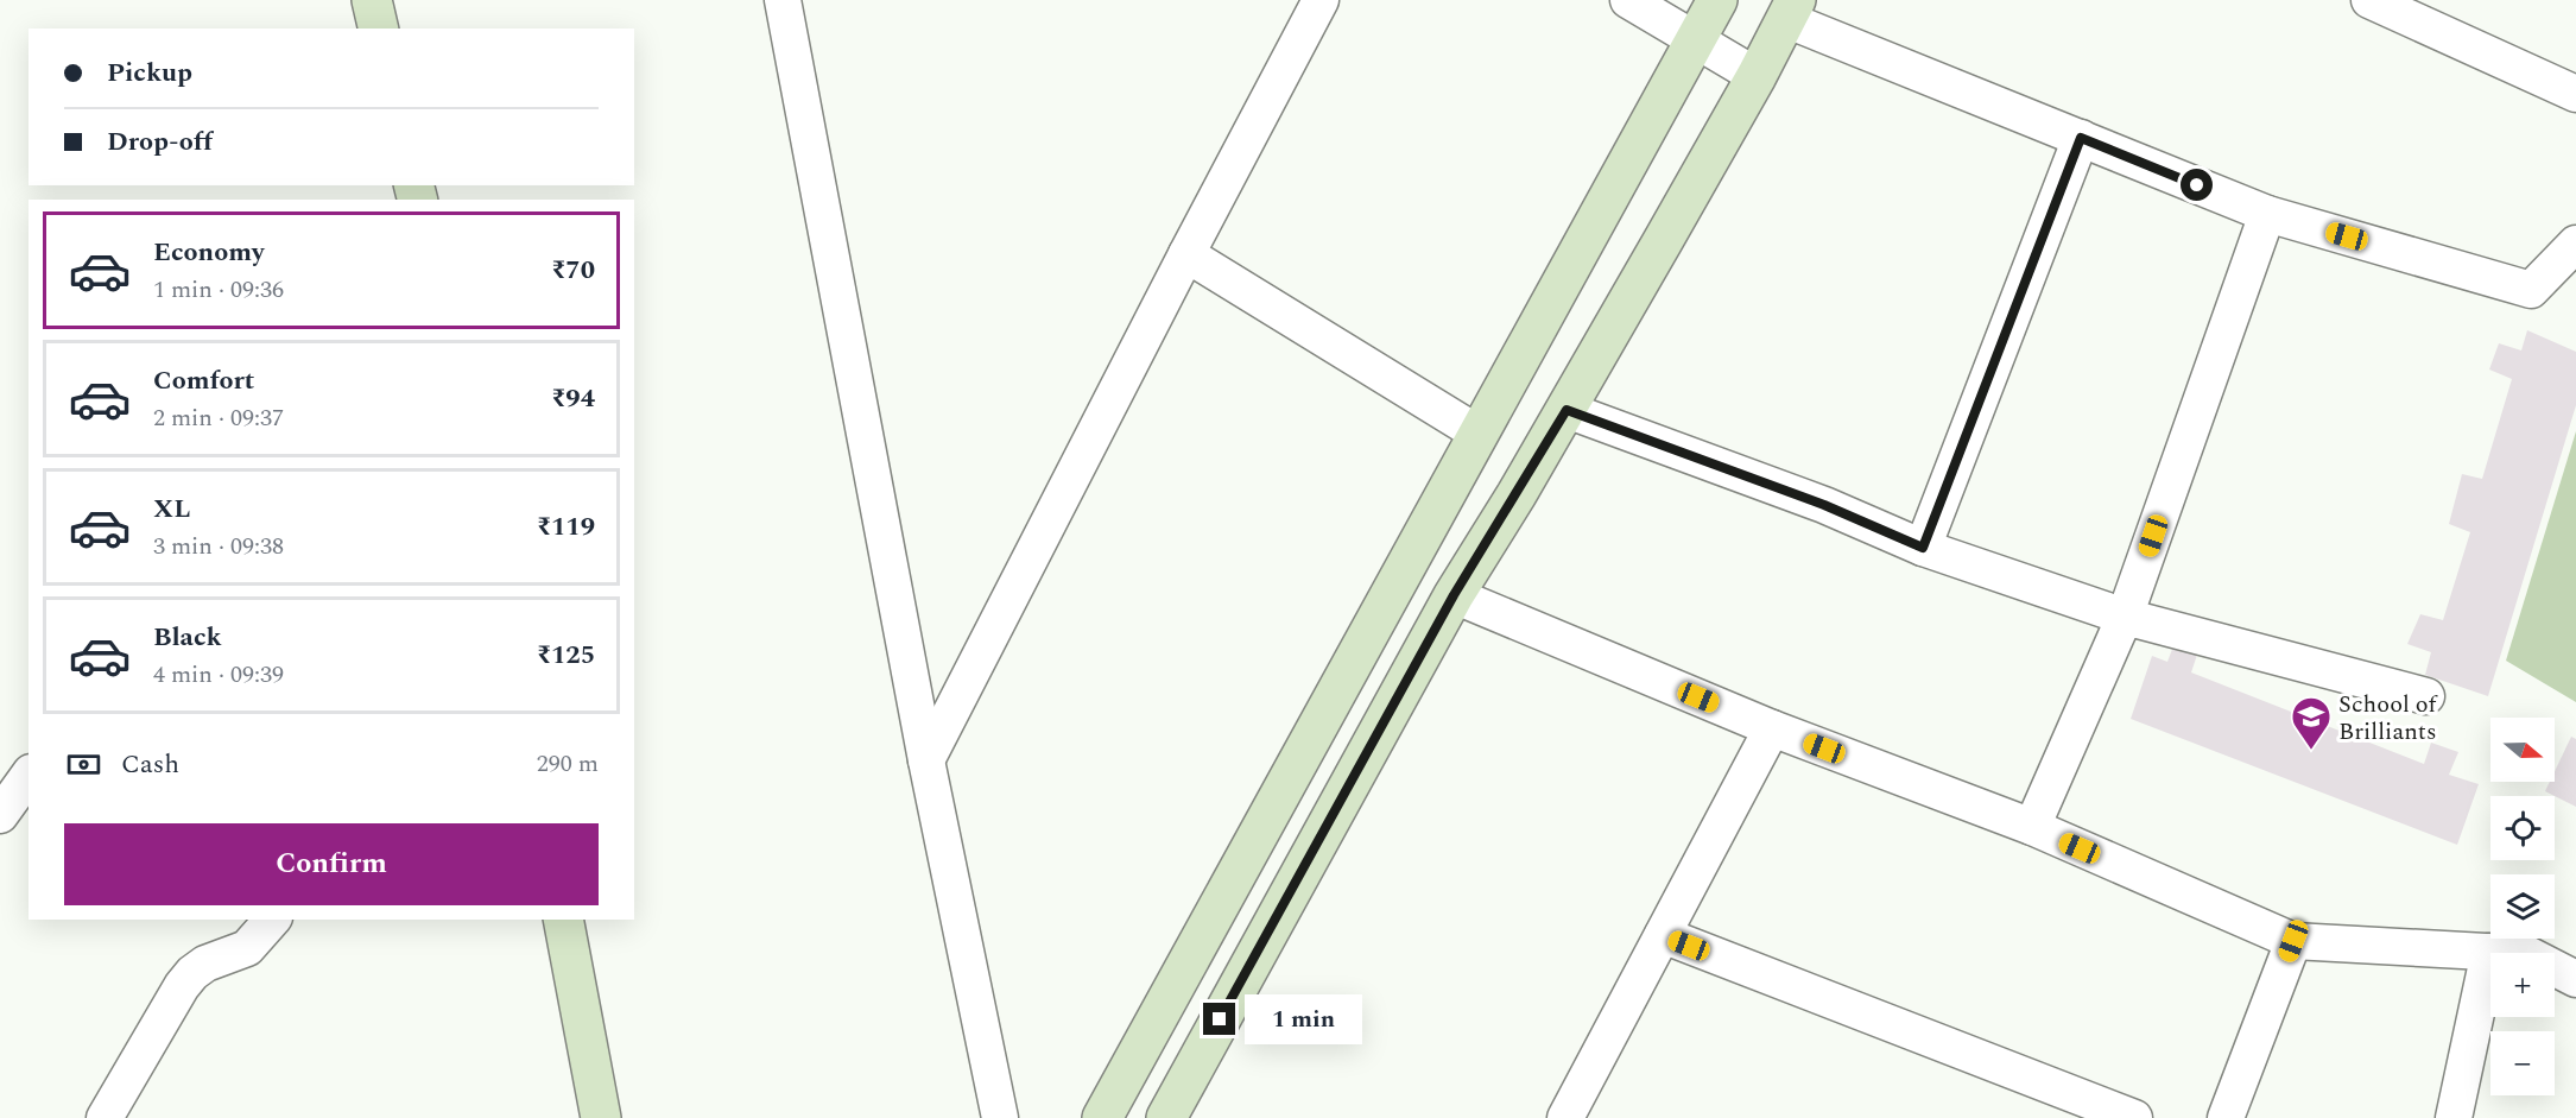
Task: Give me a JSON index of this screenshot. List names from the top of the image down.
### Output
{
  "places": {
    "school or university": ["School of Brilliants"]
  },
  "north": "right",
  "page": {
    "banner": ["Pickup", "Drop-off"],
    "list": [
      {
        "name": "Economy",
        "note": "1 min · 09:36",
        "value": "₹70"
      },
      {
        "name": "Comfort",
        "note": "2 min · 09:37",
        "value": "₹94"
      },
      {
        "name": "XL",
        "note": "3 min · 09:38",
        "value": "₹119"
      },
      {
        "name": "Black",
        "note": "4 min · 09:39",
        "value": "₹125"
      }
    ],
    "map_buttons": ["+", "−"],
    "pay": ["Cash", "290 m"],
    "buttons": "Confirm",
    "bubble": "1 min"
  }
}
